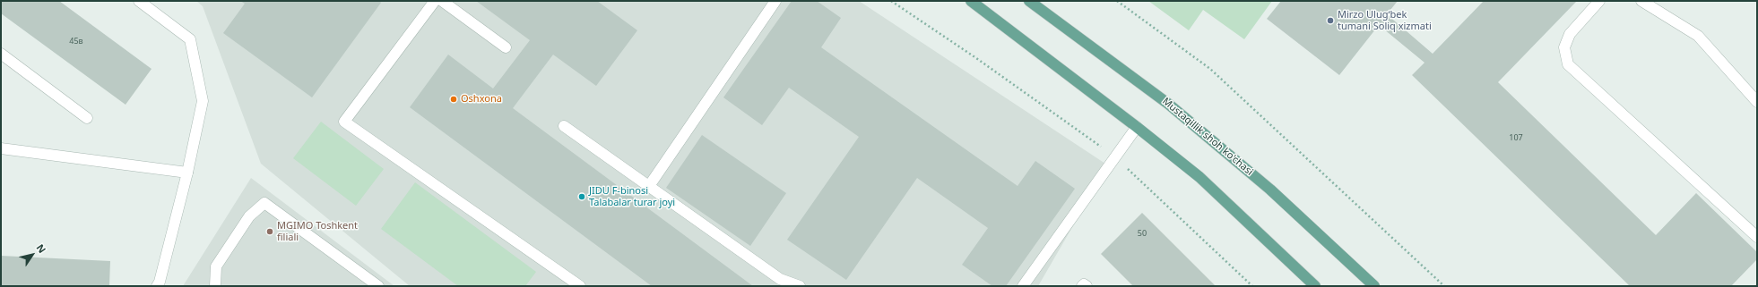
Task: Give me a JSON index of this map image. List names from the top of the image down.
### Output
{
  "streets": {
    "main road": ["Mustaqillik shoh ko'chasi"]
  },
  "places": [
    "Mirzo Ulugʻbek tumani Soliq xizmati",
    "Oshxona",
    "JIDU F-binosi Talabalar turar joyi",
    "MGIMO Toshkent filiali"
  ],
  "house_numbers": ["45в", "107", "50"],
  "north": "top right"
}
